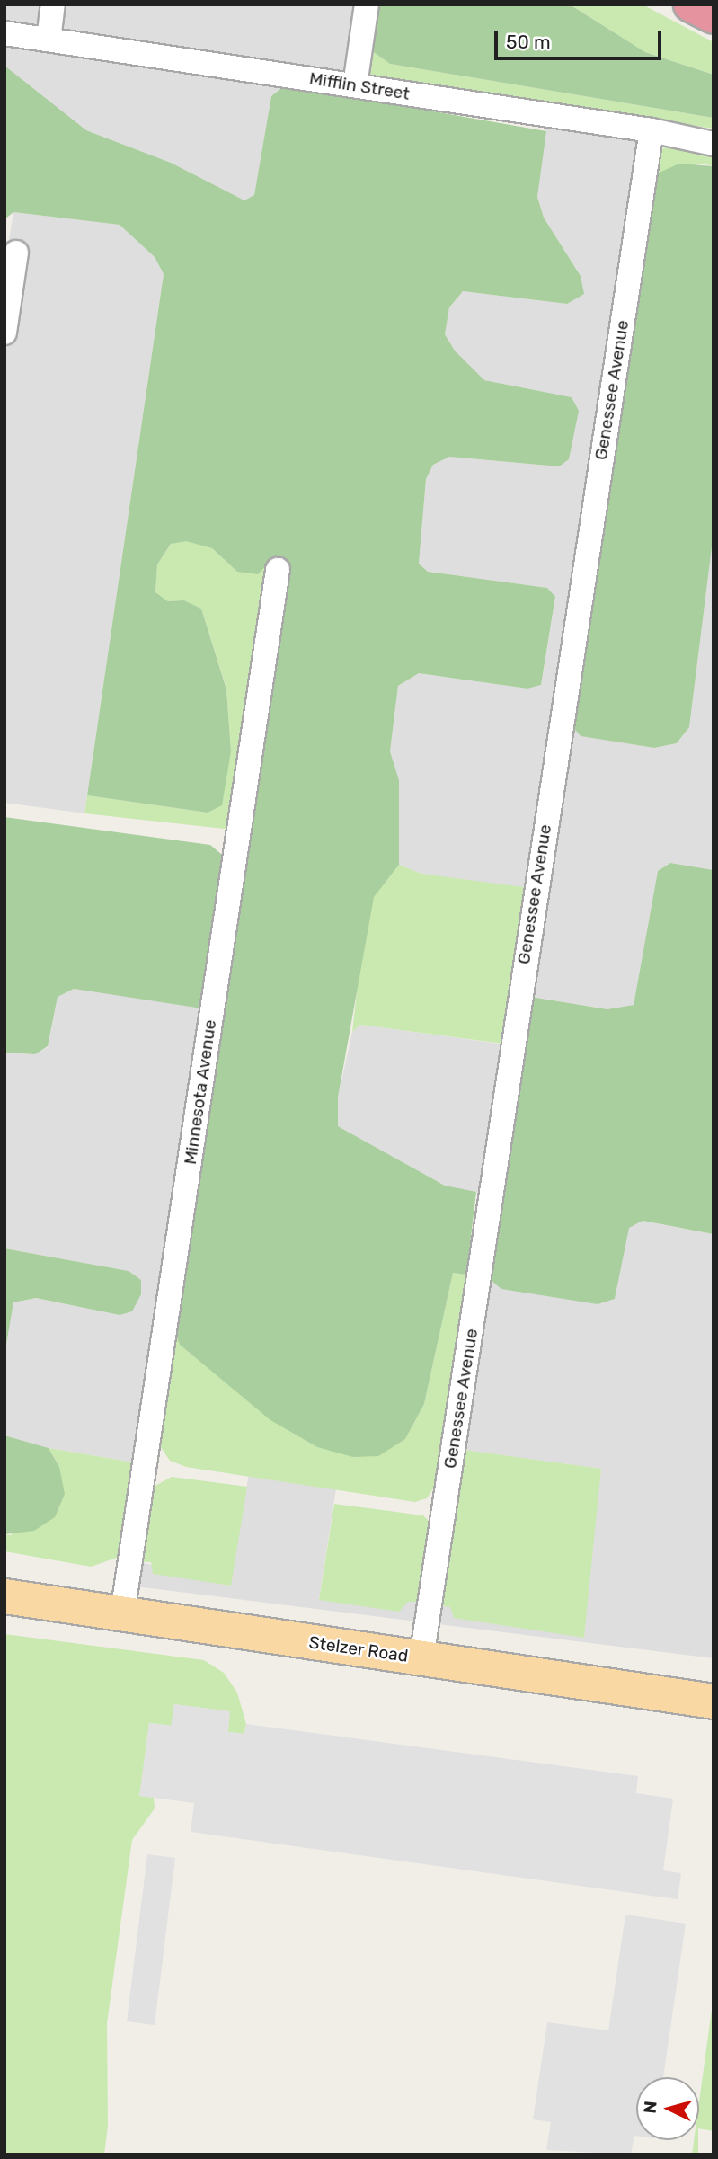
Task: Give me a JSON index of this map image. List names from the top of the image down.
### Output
{
  "streets": {
    "main road": ["Stelzer Road"],
    "street": ["Mifflin Street", "Genessee Avenue", "Minnesota Avenue"]
  },
  "crossings": [
    ["Mifflin Street", "Genessee Avenue"],
    ["Genessee Avenue", "Stelzer Road"],
    ["Minnesota Avenue", "Stelzer Road"]
  ],
  "scale_bar": "50 m",
  "north": "left"
}
